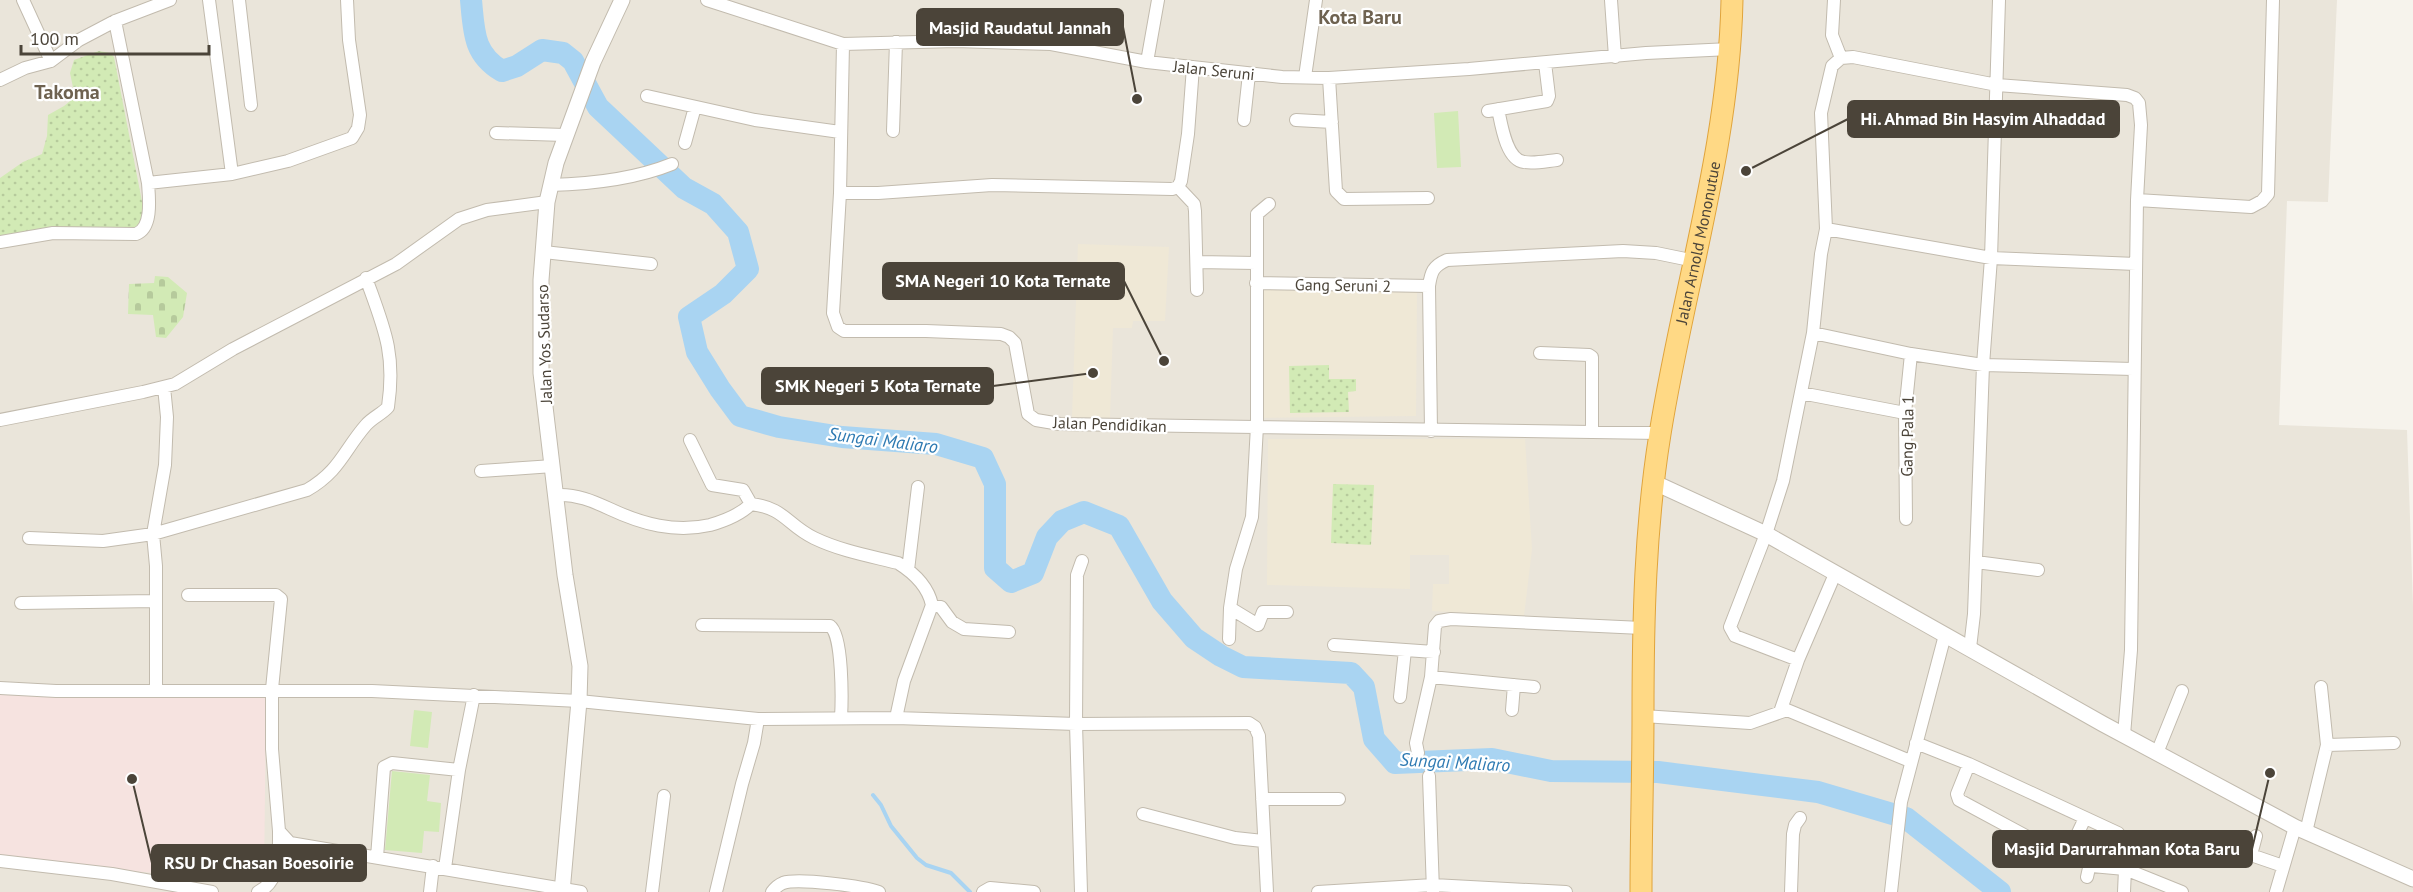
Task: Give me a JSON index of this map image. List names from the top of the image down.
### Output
{
  "streets": {
    "highway": ["Jalan Arnold Mononutue"],
    "street": [
      "Jalan Seruni",
      "Gang Seruni 2",
      "Jalan Yos Sudarso",
      "Jalan Pendidikan",
      "Gang Pala 1"
    ]
  },
  "crossings": [
    ["Jalan Seruni", "Jalan Arnold Mononutue"],
    ["Jalan Seruni", "Jalan Pendidikan"],
    ["Jalan Arnold Mononutue", "Jalan Pendidikan"]
  ],
  "districts": ["Kota Baru", "Takoma"],
  "water": ["Sungai Maliaro"],
  "places": [
    "Masjid Raudatul Jannah",
    "Hi. Ahmad Bin Hasyim Alhaddad",
    "SMA Negeri 10 Kota Ternate",
    "SMK Negeri 5 Kota Ternate",
    "Masjid Darurrahman Kota Baru",
    "RSU Dr Chasan Boesoirie"
  ],
  "scale_bar": "100 m"
}
